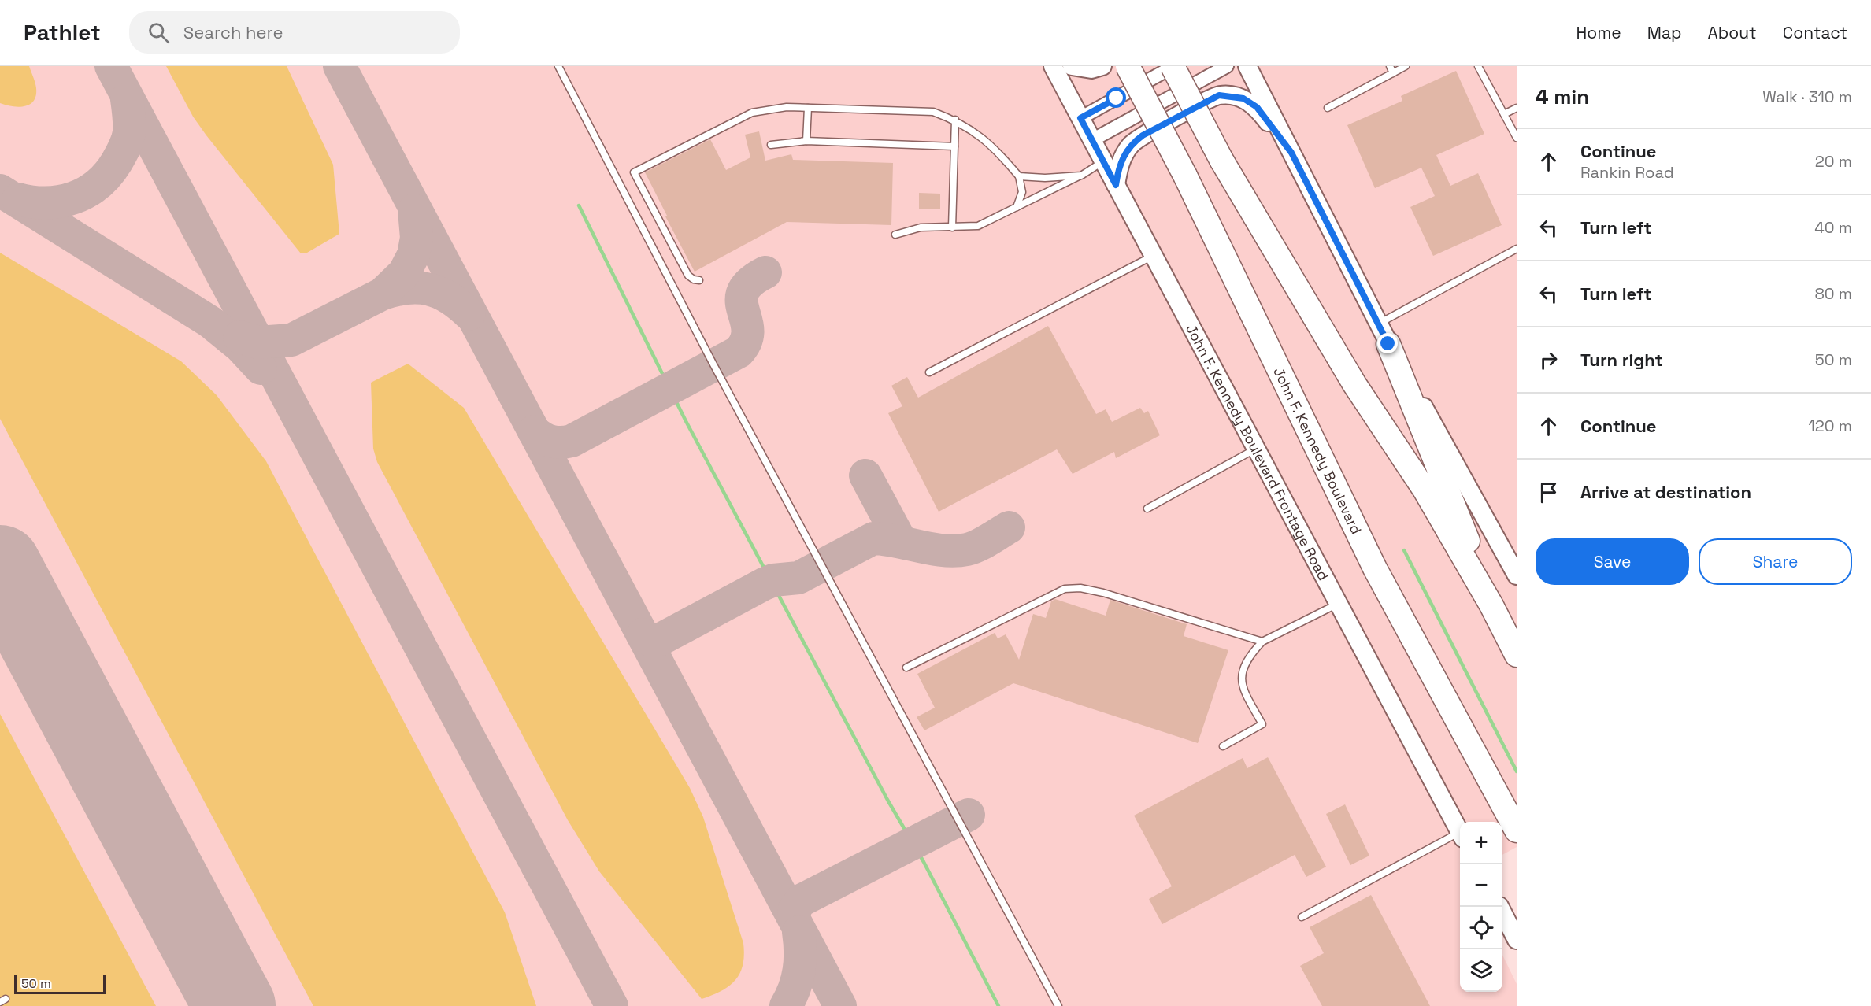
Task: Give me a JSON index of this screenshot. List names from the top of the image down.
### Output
{
  "streets": {
    "highway": ["John F. Kennedy Boulevard"],
    "street": ["John F. Kennedy Boulevard Frontage Road"]
  },
  "scale_bar": "50 m",
  "page": {
    "header": "Pathlet",
    "search": "Search here",
    "nav": [
      "Home",
      "Map",
      "About",
      "Contact"
    ],
    "heading": ["4 min", "Walk · 310 m"],
    "list": [
      ["Continue", "Rankin Road", "20 m"],
      ["Turn left", "40 m"],
      ["Turn left", "80 m"],
      ["Turn right", "50 m"],
      ["Continue", "120 m"],
      "Arrive at destination"
    ],
    "buttons": ["Save", "Share"],
    "map_buttons": ["+", "−"],
    "scale": "50 m"
  }
}
